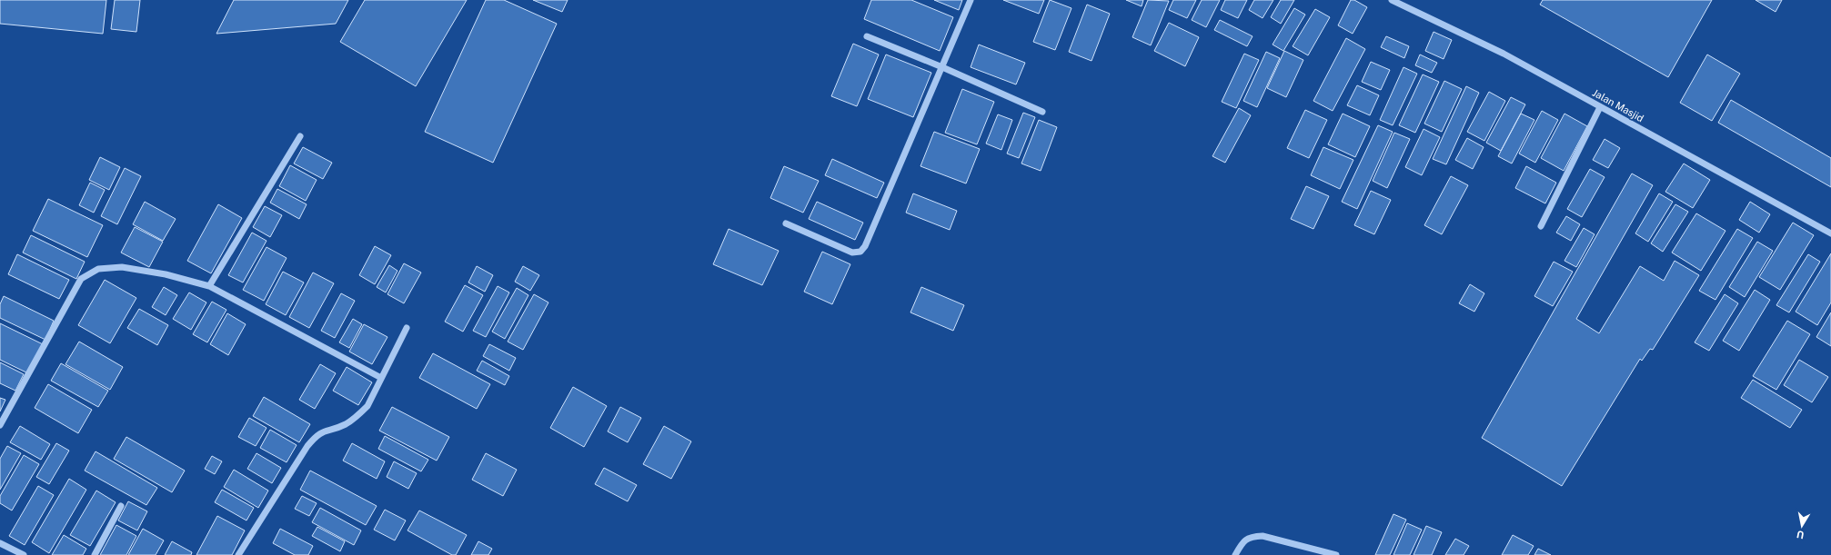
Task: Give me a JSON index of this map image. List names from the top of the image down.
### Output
{
  "streets": {
    "street": ["Jalan Masjid"]
  },
  "north": "bottom"
}
